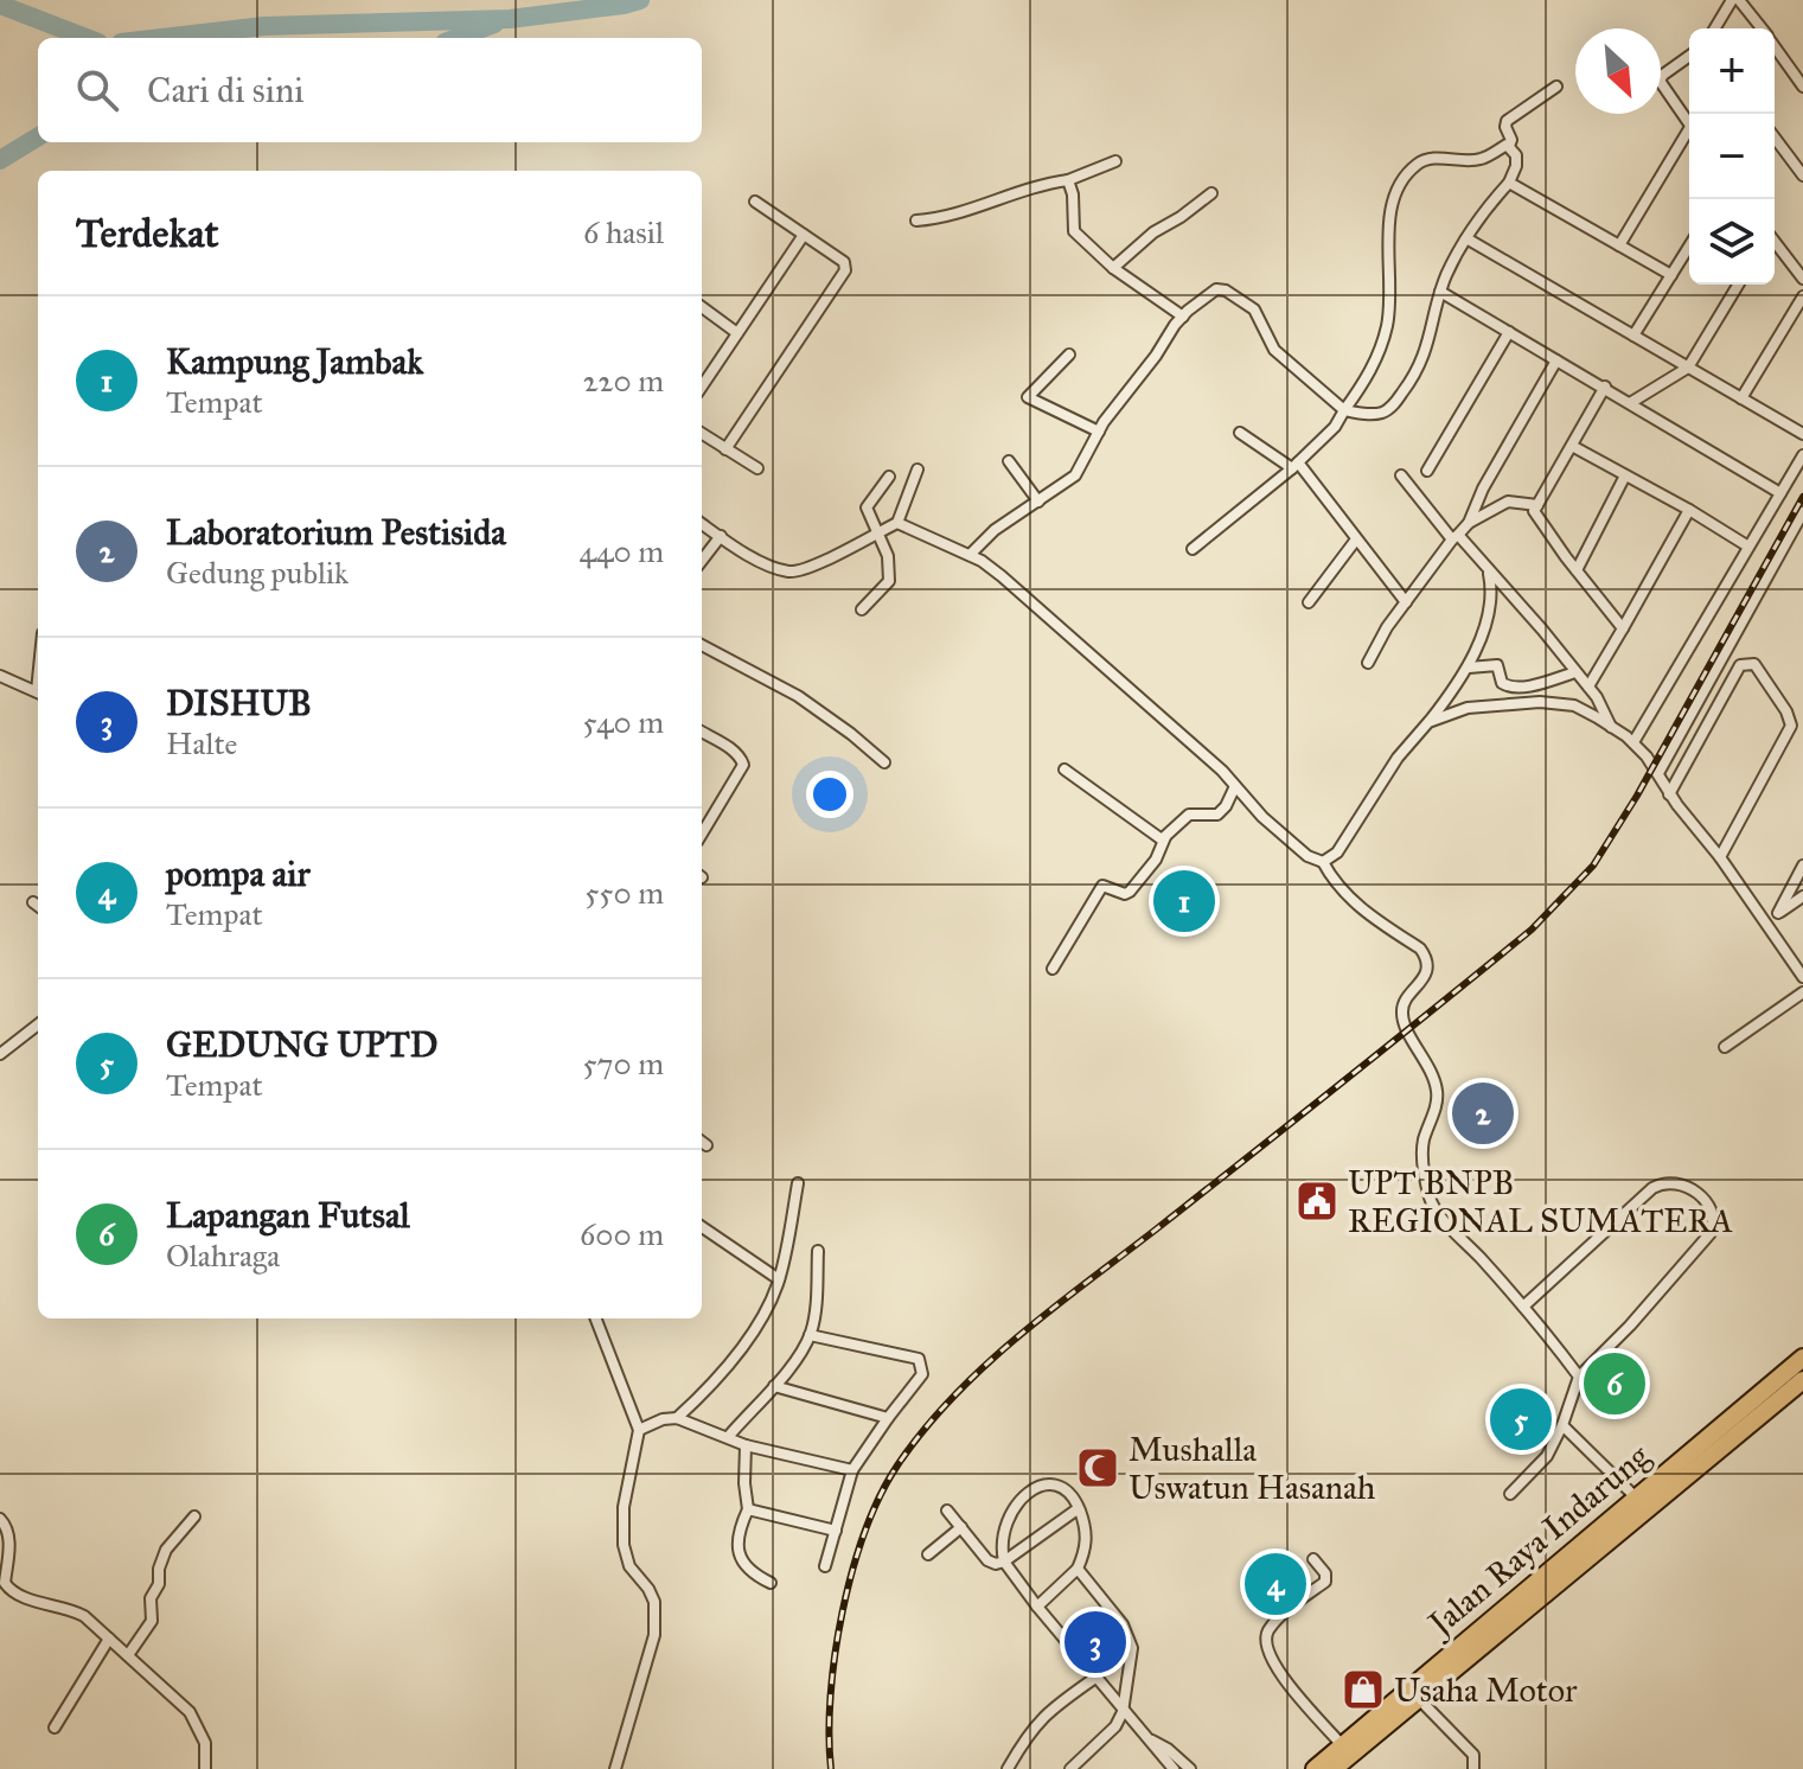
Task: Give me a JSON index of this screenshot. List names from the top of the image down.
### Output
{
  "streets": {
    "highway": ["Jalan Raya Indarung"]
  },
  "places": {
    "public building": ["UPT BNPB REGIONAL SUMATERA"],
    "mosque": ["Mushalla Uswatun Hasanah"],
    "shop": ["Usaha Motor"]
  },
  "north": "bottom right",
  "page": {
    "map_buttons": ["+", "−"],
    "search": "Cari di sini",
    "heading": ["Terdekat", "6 hasil"],
    "list": [
      {
        "mark": "1",
        "name": "Kampung Jambak",
        "note": "Tempat",
        "value": "220 m"
      },
      {
        "mark": "2",
        "name": "Laboratorium Pestisida",
        "note": "Gedung publik",
        "value": "440 m"
      },
      {
        "mark": "3",
        "name": "DISHUB",
        "note": "Halte",
        "value": "540 m"
      },
      {
        "mark": "4",
        "name": "pompa air",
        "note": "Tempat",
        "value": "550 m"
      },
      {
        "mark": "5",
        "name": "GEDUNG UPTD",
        "note": "Tempat",
        "value": "570 m"
      },
      {
        "mark": "6",
        "name": "Lapangan Futsal",
        "note": "Olahraga",
        "value": "600 m"
      }
    ],
    "pins": [
      "1",
      "2",
      "6",
      "5",
      "4",
      "3"
    ]
  }
}
